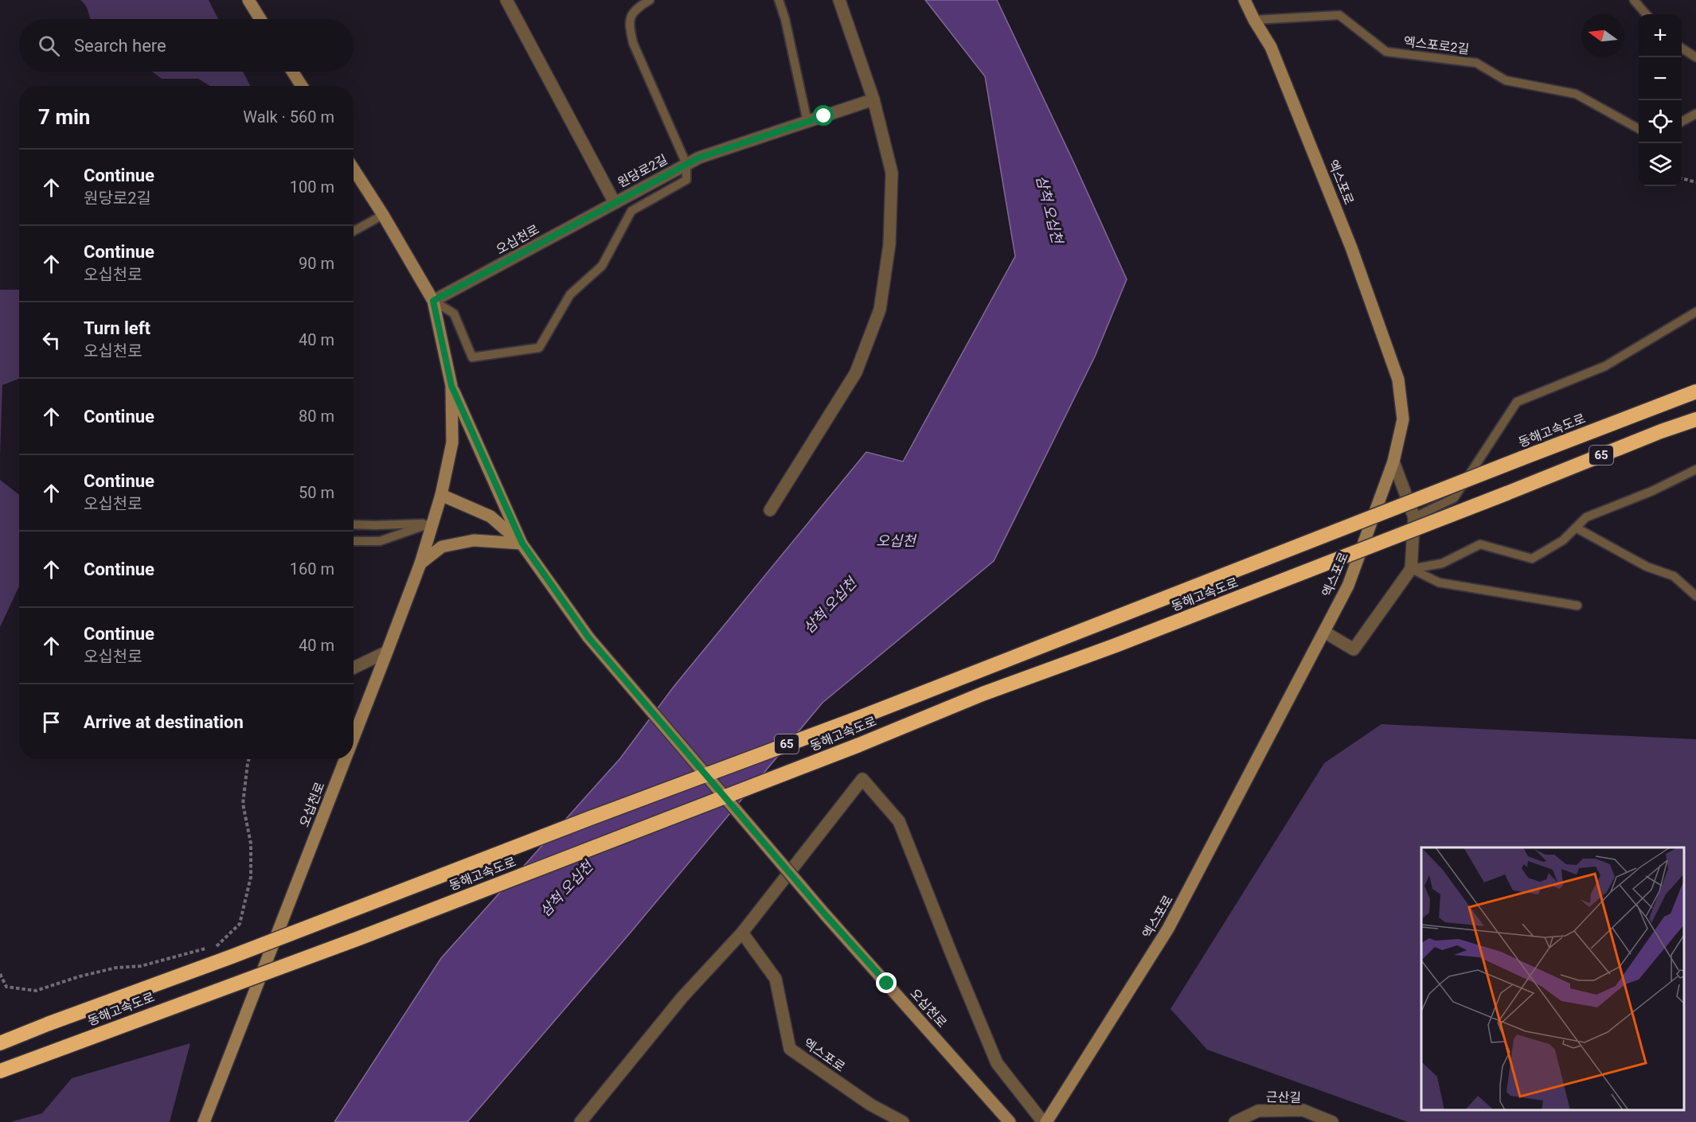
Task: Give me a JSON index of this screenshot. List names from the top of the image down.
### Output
{
  "streets": {
    "highway": ["동해고속도로", "65"],
    "street": [
      "원당로2길",
      "엑스포로",
      "오십천로",
      "근산길"
    ],
    "lane": ["엑스포로2길"]
  },
  "crossings": [
    ["엑스포로2길", "엑스포로"],
    ["원당로2길", "오십천로"]
  ],
  "water": ["삼척 오십천", "오십천"],
  "north": "left",
  "page": {
    "map_buttons": ["+", "−"],
    "search": "Search here",
    "heading": ["7 min", "Walk · 560 m"],
    "list": [
      ["Continue", "원당로2길", "100 m"],
      ["Continue", "오십천로", "90 m"],
      ["Turn left", "오십천로", "40 m"],
      ["Continue", "80 m"],
      ["Continue", "오십천로", "50 m"],
      ["Continue", "160 m"],
      ["Continue", "오십천로", "40 m"],
      "Arrive at destination"
    ]
  }
}
